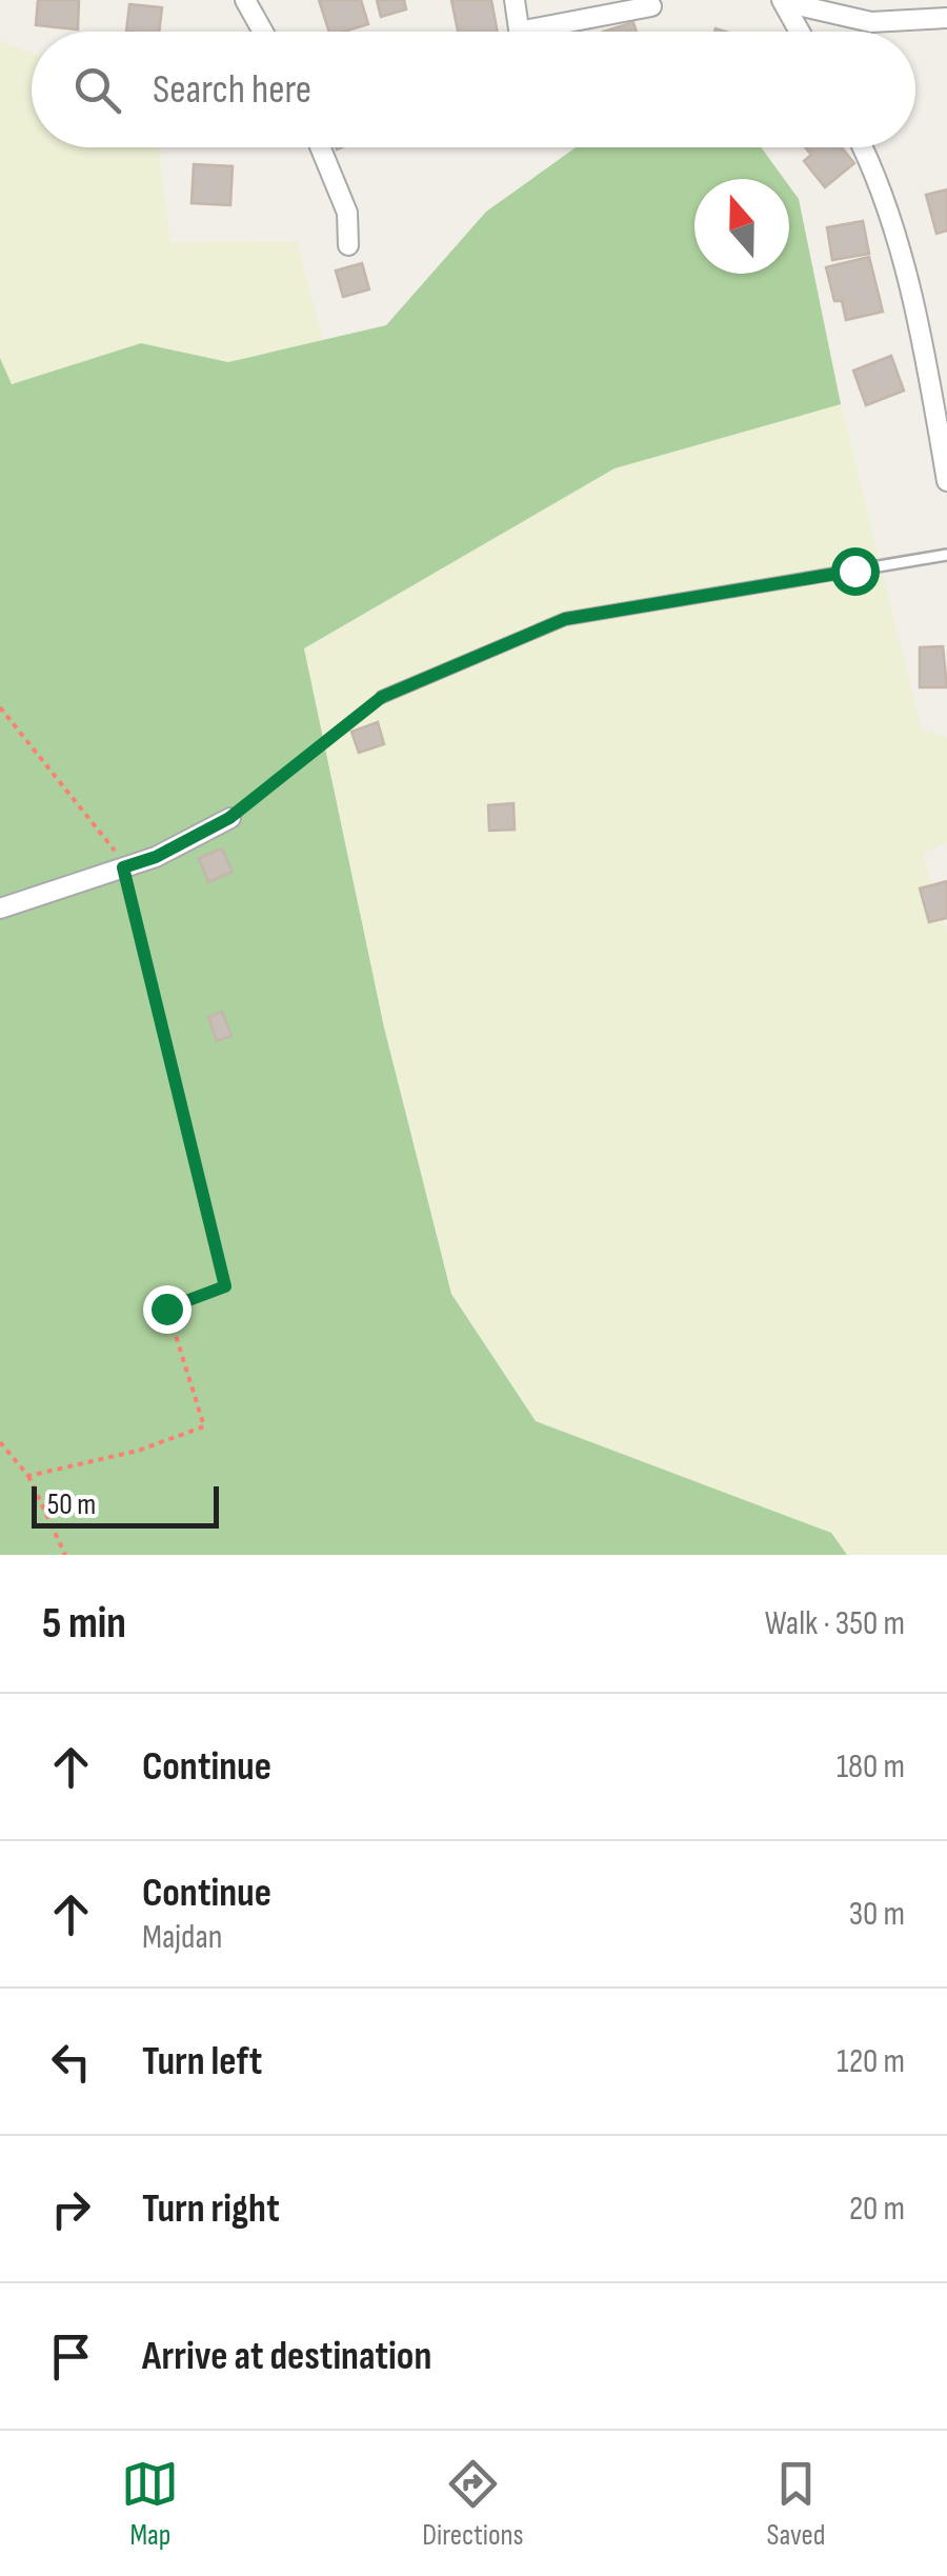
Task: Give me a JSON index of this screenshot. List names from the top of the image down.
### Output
{
  "scale_bar": "50 m",
  "north": "top",
  "page": {
    "search": "Search here",
    "scale": "50 m",
    "heading": ["5 min", "Walk · 350 m"],
    "list": [
      ["Continue", "180 m"],
      ["Continue", "Majdan", "30 m"],
      ["Turn left", "120 m"],
      ["Turn right", "20 m"],
      "Arrive at destination"
    ],
    "nav": ["Map", "Directions", "Saved"]
  }
}
